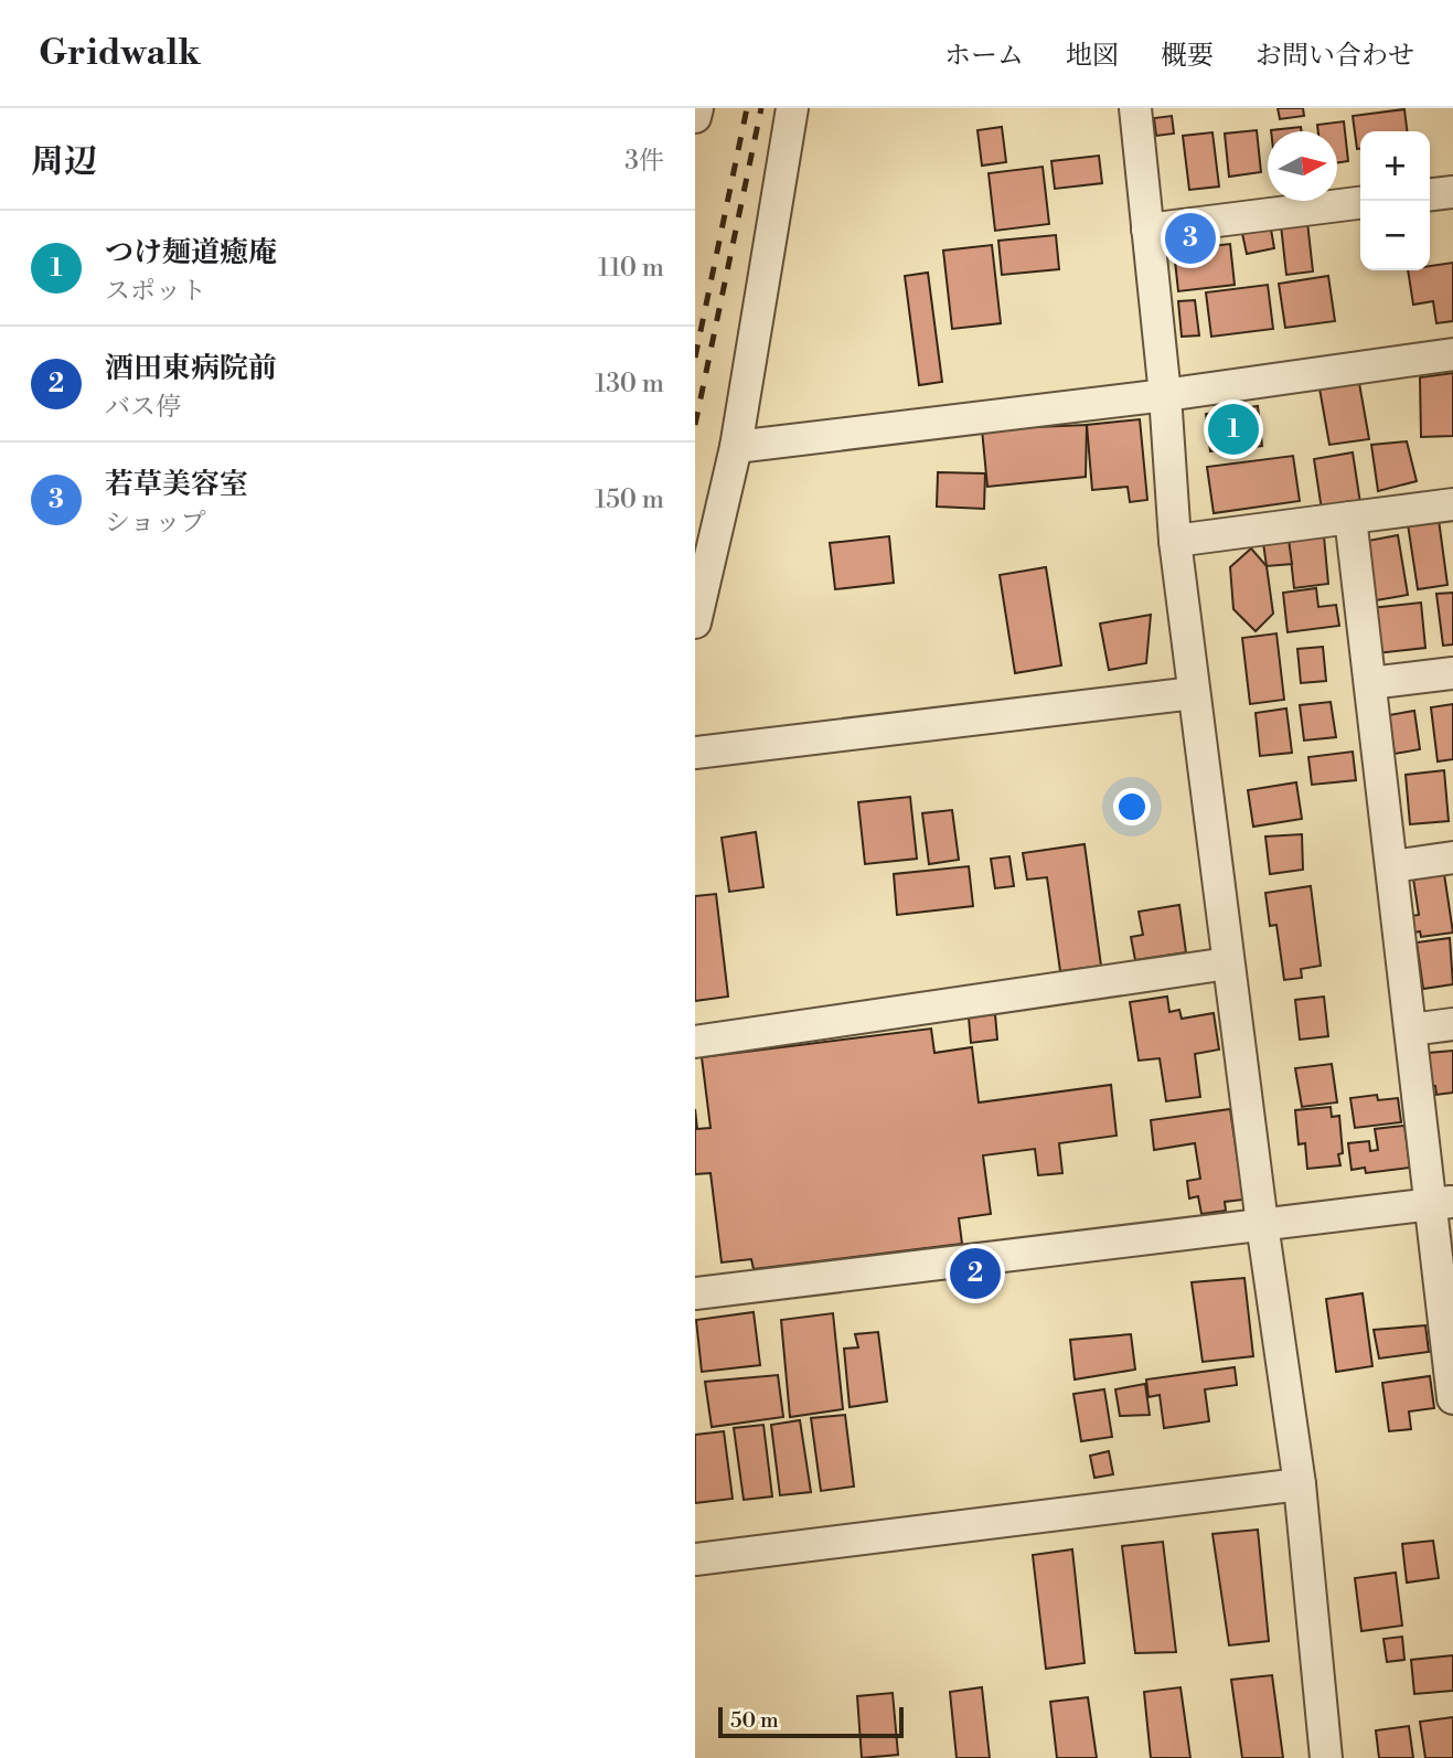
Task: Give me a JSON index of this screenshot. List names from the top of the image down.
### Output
{
  "scale_bar": "50 m",
  "north": "right",
  "page": {
    "header": "Gridwalk",
    "nav": [
      "ホーム",
      "地図",
      "概要",
      "お問い合わせ"
    ],
    "heading": ["周辺", "3件"],
    "map_buttons": ["+", "−"],
    "list": [
      {
        "mark": "1",
        "name": "つけ麺道癒庵",
        "note": "スポット",
        "value": "110 m"
      },
      {
        "mark": "2",
        "name": "酒田東病院前",
        "note": "バス停",
        "value": "130 m"
      },
      {
        "mark": "3",
        "name": "若草美容室",
        "note": "ショップ",
        "value": "150 m"
      }
    ],
    "pins": ["3", "1", "2"],
    "scale": "50 m"
  }
}
